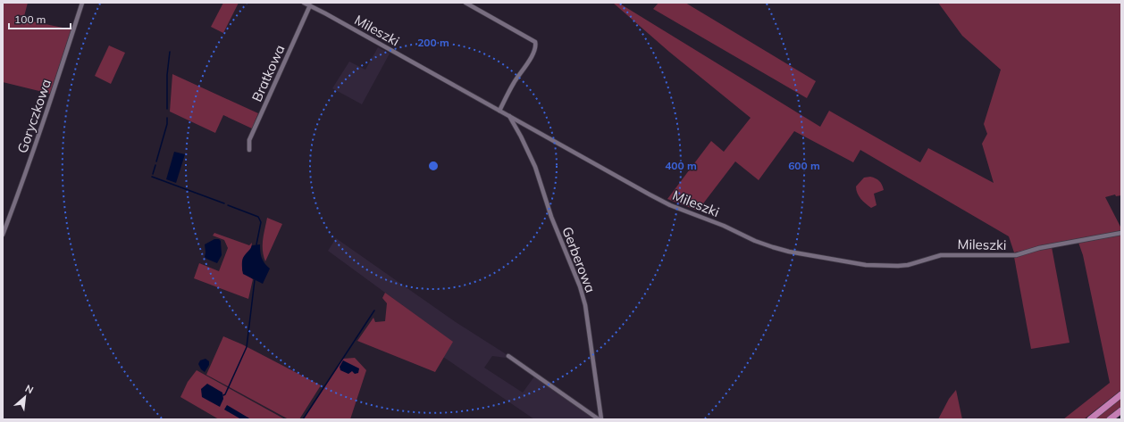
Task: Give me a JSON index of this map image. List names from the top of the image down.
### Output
{
  "streets": {
    "street": [
      "Mileszki",
      "Bratkowa",
      "Goryczkowa",
      "Gerberowa"
    ]
  },
  "crossings": [
    ["Mileszki", "Bratkowa"],
    ["Mileszki", "Gerberowa"]
  ],
  "scale_bar": "100 m",
  "north": "top right",
  "rings": ["200 m", "400 m", "600 m"]
}
